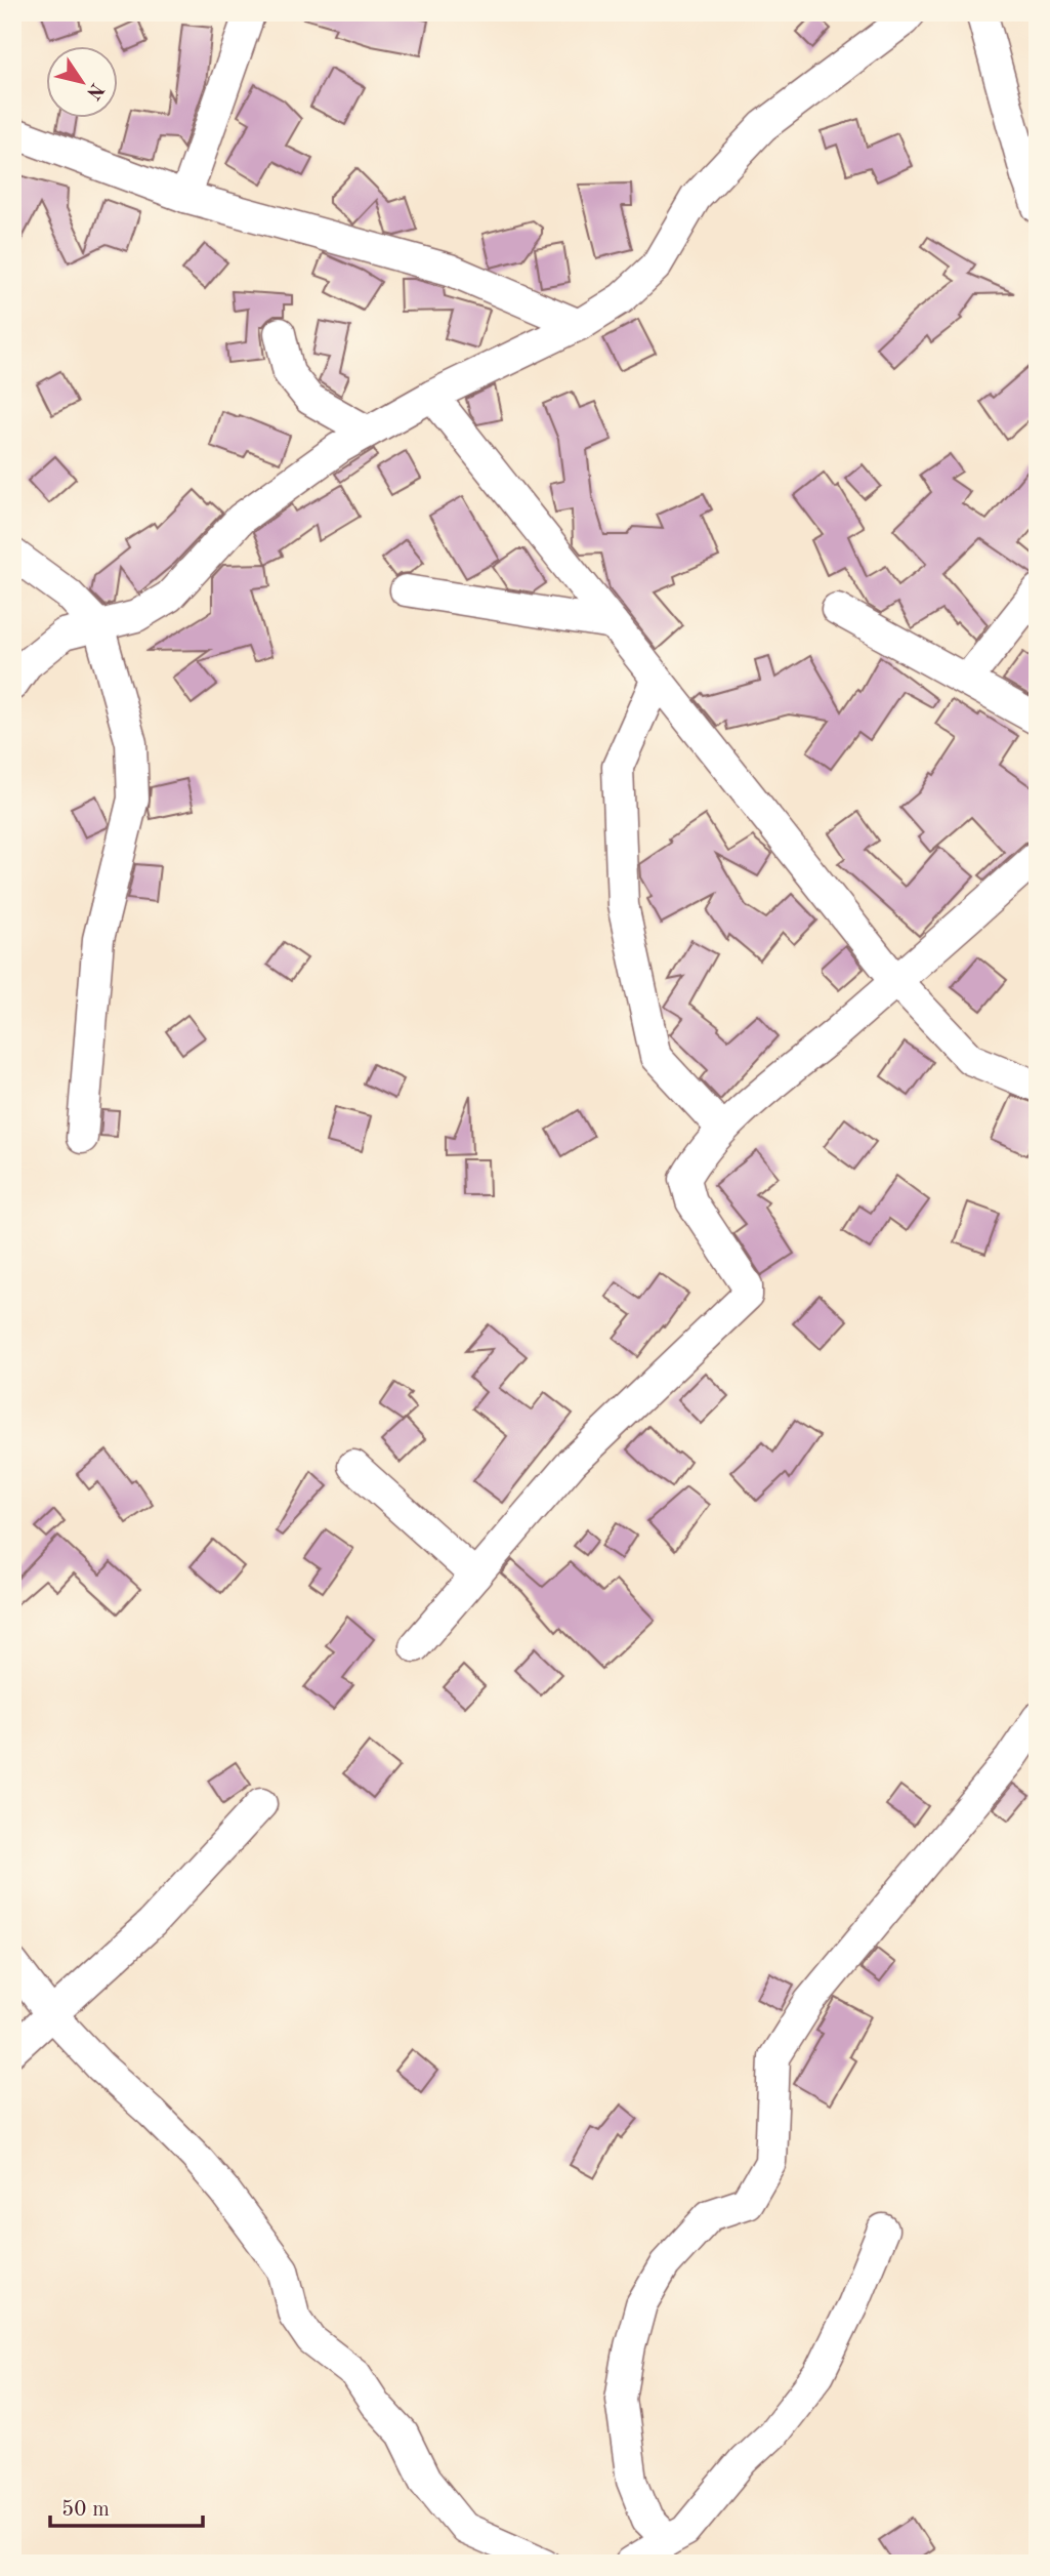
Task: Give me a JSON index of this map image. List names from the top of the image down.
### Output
{
  "scale_bar": "50 m",
  "north": "bottom right"
}
